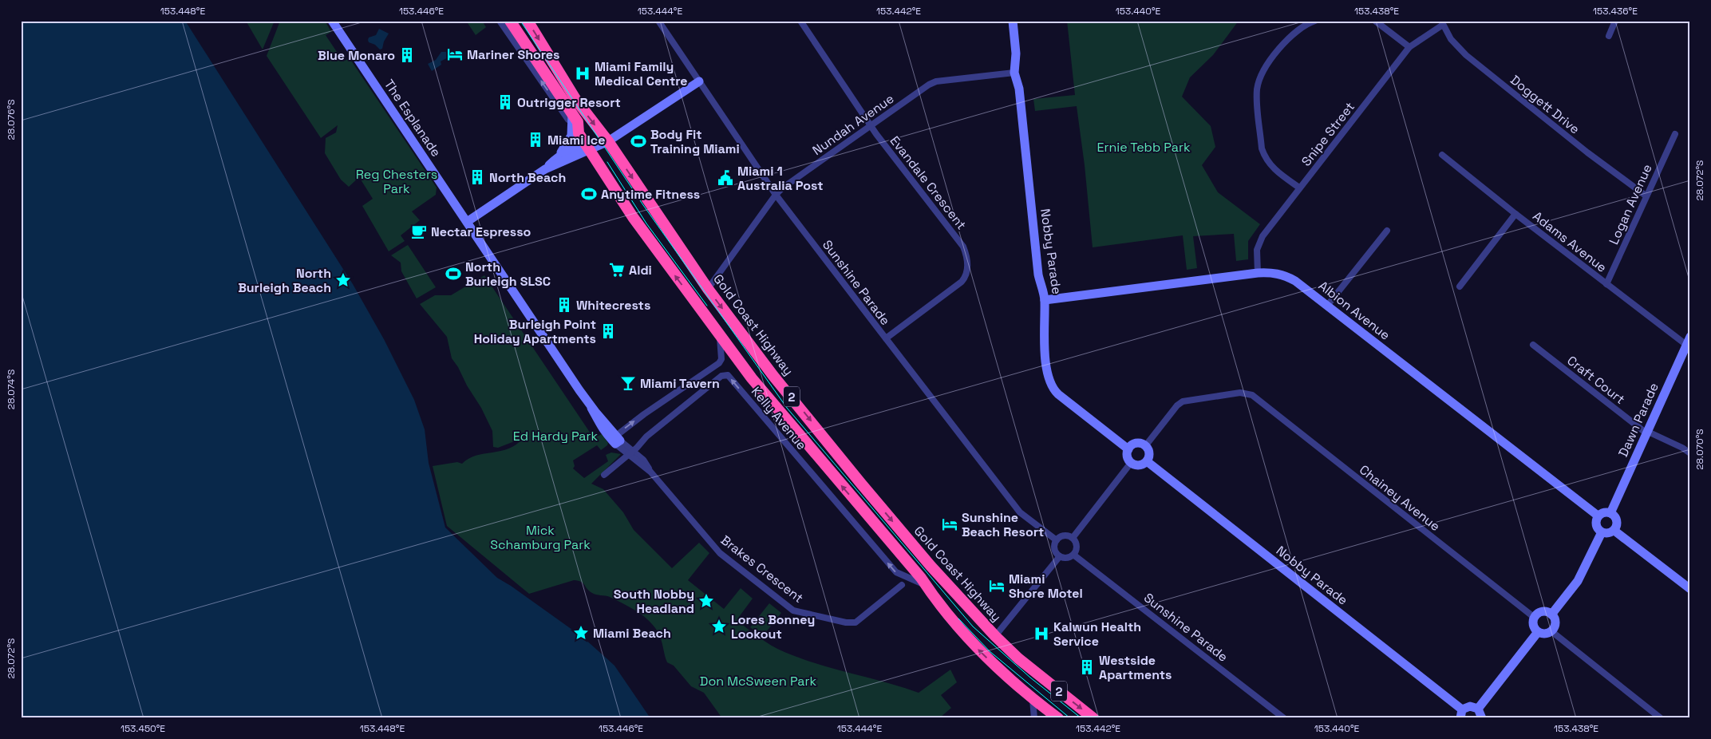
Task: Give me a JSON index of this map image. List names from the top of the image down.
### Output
{
  "streets": {
    "highway": ["Gold Coast Highway", "2"],
    "street": [
      "Doggett Drive",
      "The Esplanade",
      "Nundah Avenue",
      "Snipe Street",
      "Evandale Crescent",
      "Logan Avenue",
      "Adams Avenue",
      "Nobby Parade",
      "Sunshine Parade",
      "Albion Avenue",
      "Craft Court",
      "Kelly Avenue",
      "Dawn Parade",
      "Chainey Avenue",
      "Brakes Crescent"
    ]
  },
  "crossings": [
    ["Doggett Drive", "Snipe Street"],
    ["Doggett Drive", "Logan Avenue"],
    ["The Esplanade", "Brakes Crescent"],
    ["Nundah Avenue", "Evandale Crescent"],
    ["Nundah Avenue", "Nobby Parade"],
    ["Nundah Avenue", "Sunshine Parade"],
    ["Nundah Avenue", "Gold Coast Highway"],
    ["Snipe Street", "Albion Avenue"],
    ["Evandale Crescent", "Sunshine Parade"],
    ["Logan Avenue", "Adams Avenue"],
    ["Adams Avenue", "Dawn Parade"],
    ["Nobby Parade", "Albion Avenue"],
    ["Nobby Parade", "Chainey Avenue"],
    ["Albion Avenue", "Dawn Parade"],
    ["Craft Court", "Dawn Parade"],
    ["2", "Kelly Avenue"],
    ["Kelly Avenue", "Brakes Crescent"]
  ],
  "parks": [
    "Ernie Tebb Park",
    "Reg Chesters Park",
    "Ed Hardy Park",
    "Mick Schamburg Park",
    "Don McSween Park"
  ],
  "places": {
    "hotel": ["Mariner Shores", "Sunshine Beach Resort", "Miami Shore Motel"],
    "building": [
      "Blue Monaro",
      "Outrigger Resort",
      "Miami Ice",
      "North Beach",
      "Whitecrests",
      "Burleigh Point Holiday Apartments",
      "Westside Apartments"
    ],
    "hospital": ["Miami Family Medical Centre", "Kalwun Health Service"],
    "sports": ["Body Fit Training Miami", "Anytime Fitness", "North Burleigh SLSC"],
    "public building": ["Miami 1 Australia Post"],
    "cafe": ["Nectar Espresso"],
    "supermarket": ["Aldi"],
    "place": [
      "North Burleigh Beach",
      "South Nobby Headland",
      "Lores Bonney Lookout",
      "Miami Beach"
    ],
    "bar": ["Miami Tavern"]
  },
  "coordinates": [
    "153.448°E",
    "153.446°E",
    "153.444°E",
    "153.442°E",
    "153.440°E",
    "153.438°E",
    "153.436°E",
    "28.076°S",
    "28.072°S",
    "28.074°S",
    "28.070°S",
    "153.450°E"
  ]
}
